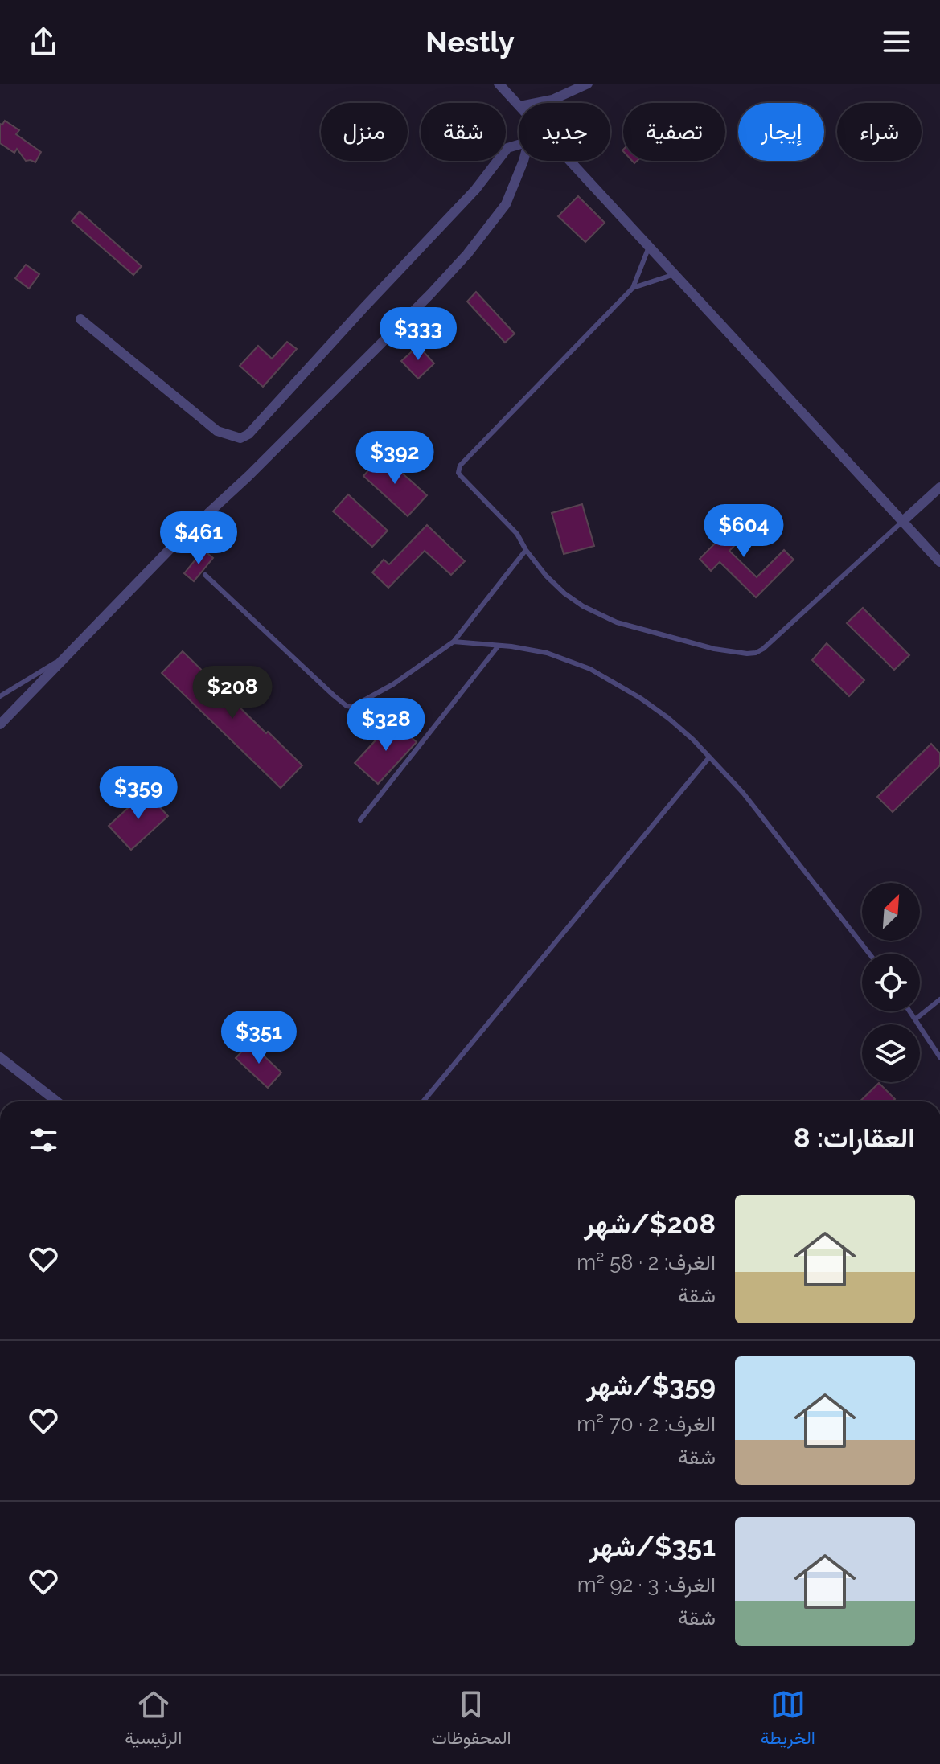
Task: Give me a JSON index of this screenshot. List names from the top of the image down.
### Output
{
  "north": "top right",
  "page": {
    "header": "Nestly",
    "chip": [
      "شراء",
      "إيجار",
      "تصفية",
      "جديد",
      "شقة",
      "منزل"
    ],
    "price": [
      "$333",
      "$392",
      "$604",
      "$461",
      "$208",
      "$328",
      "$359",
      "$351"
    ],
    "heading": "العقارات: 8",
    "list": [
      {
        "name": "$208/شهر",
        "note": "الغرف: 2 · 58 m² · شقة"
      },
      {
        "name": "$359/شهر",
        "note": "الغرف: 2 · 70 m² · شقة"
      },
      {
        "name": "$351/شهر",
        "note": "الغرف: 3 · 92 m² · شقة"
      }
    ],
    "tabs": ["الخريطة", "المحفوظات", "الرئيسية"]
  }
}
